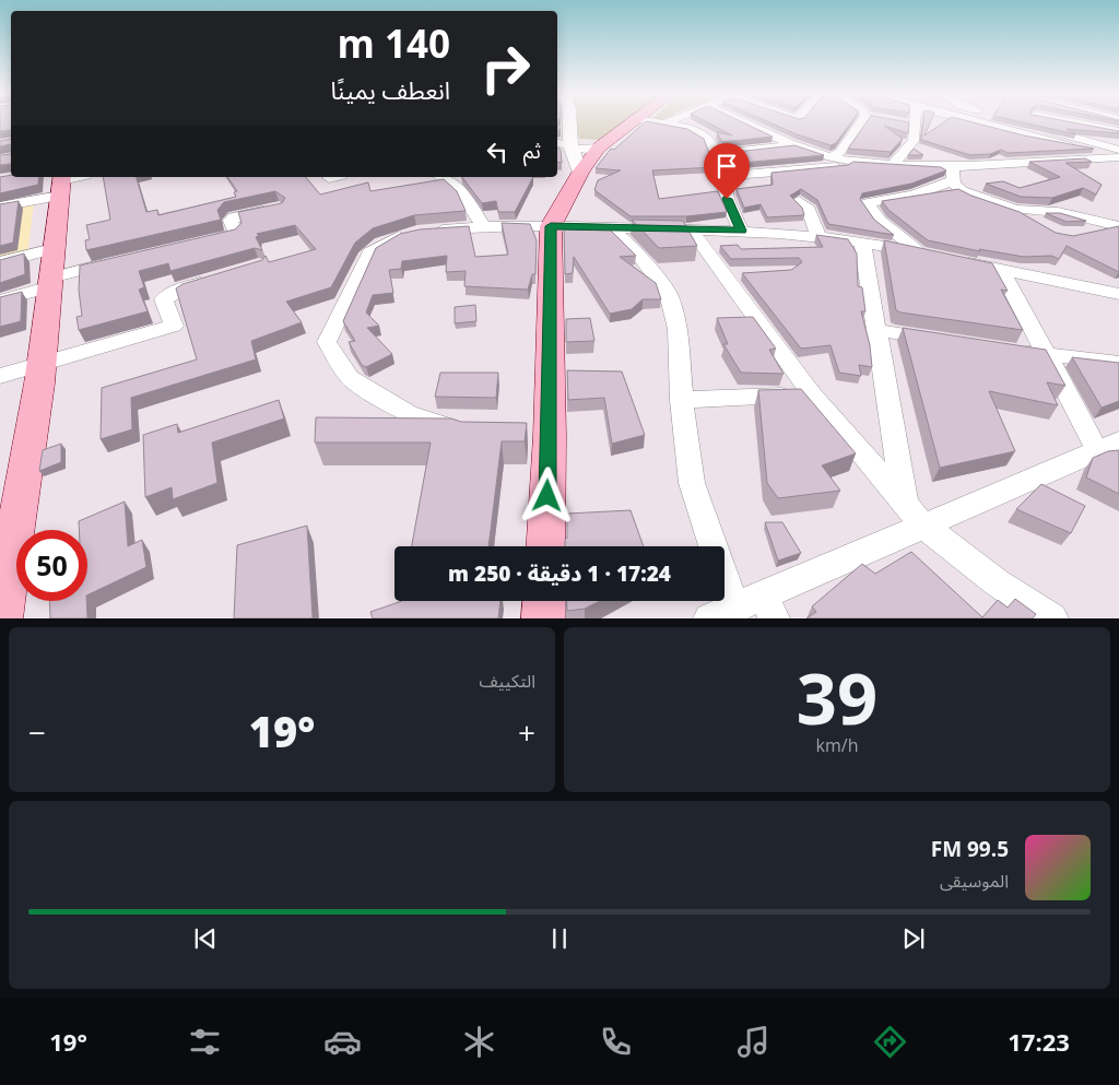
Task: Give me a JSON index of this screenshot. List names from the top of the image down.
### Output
{
  "page": {
    "turn": ["140 m", "انعطف يمينًا"],
    "then": "ثم",
    "limit": "50",
    "trip": "17:24 · 1 دقيقة · 250 m",
    "tile": [
      ["39", "km/h"],
      "التكييف"
    ],
    "heat": ["−", "19°", "+"],
    "song": ["99.5 FM", "الموسيقى"],
    "tabs": ["17:23", "19°"]
  }
}
